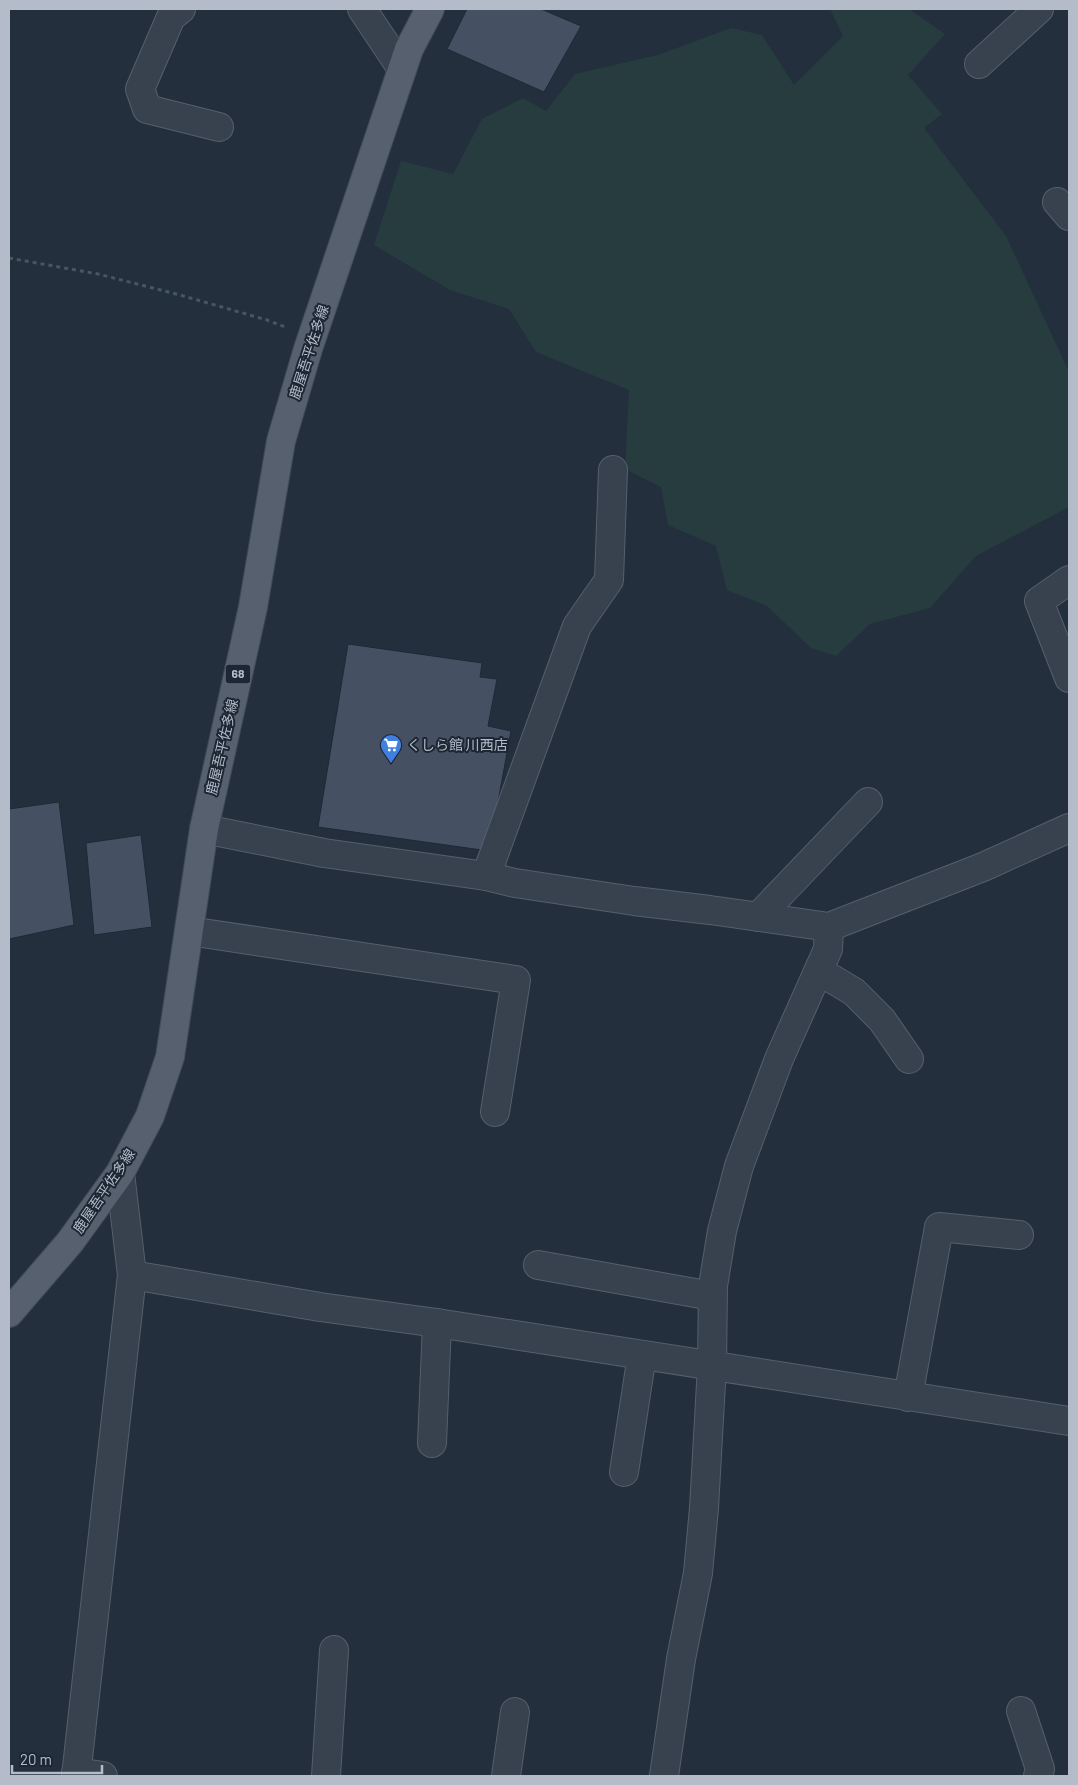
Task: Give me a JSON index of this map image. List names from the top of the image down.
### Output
{
  "streets": {
    "main road": ["鹿屋吾平佐多線", "68"]
  },
  "places": {
    "supermarket": ["くしら館 川西店"]
  },
  "scale_bar": "20 m"
}
